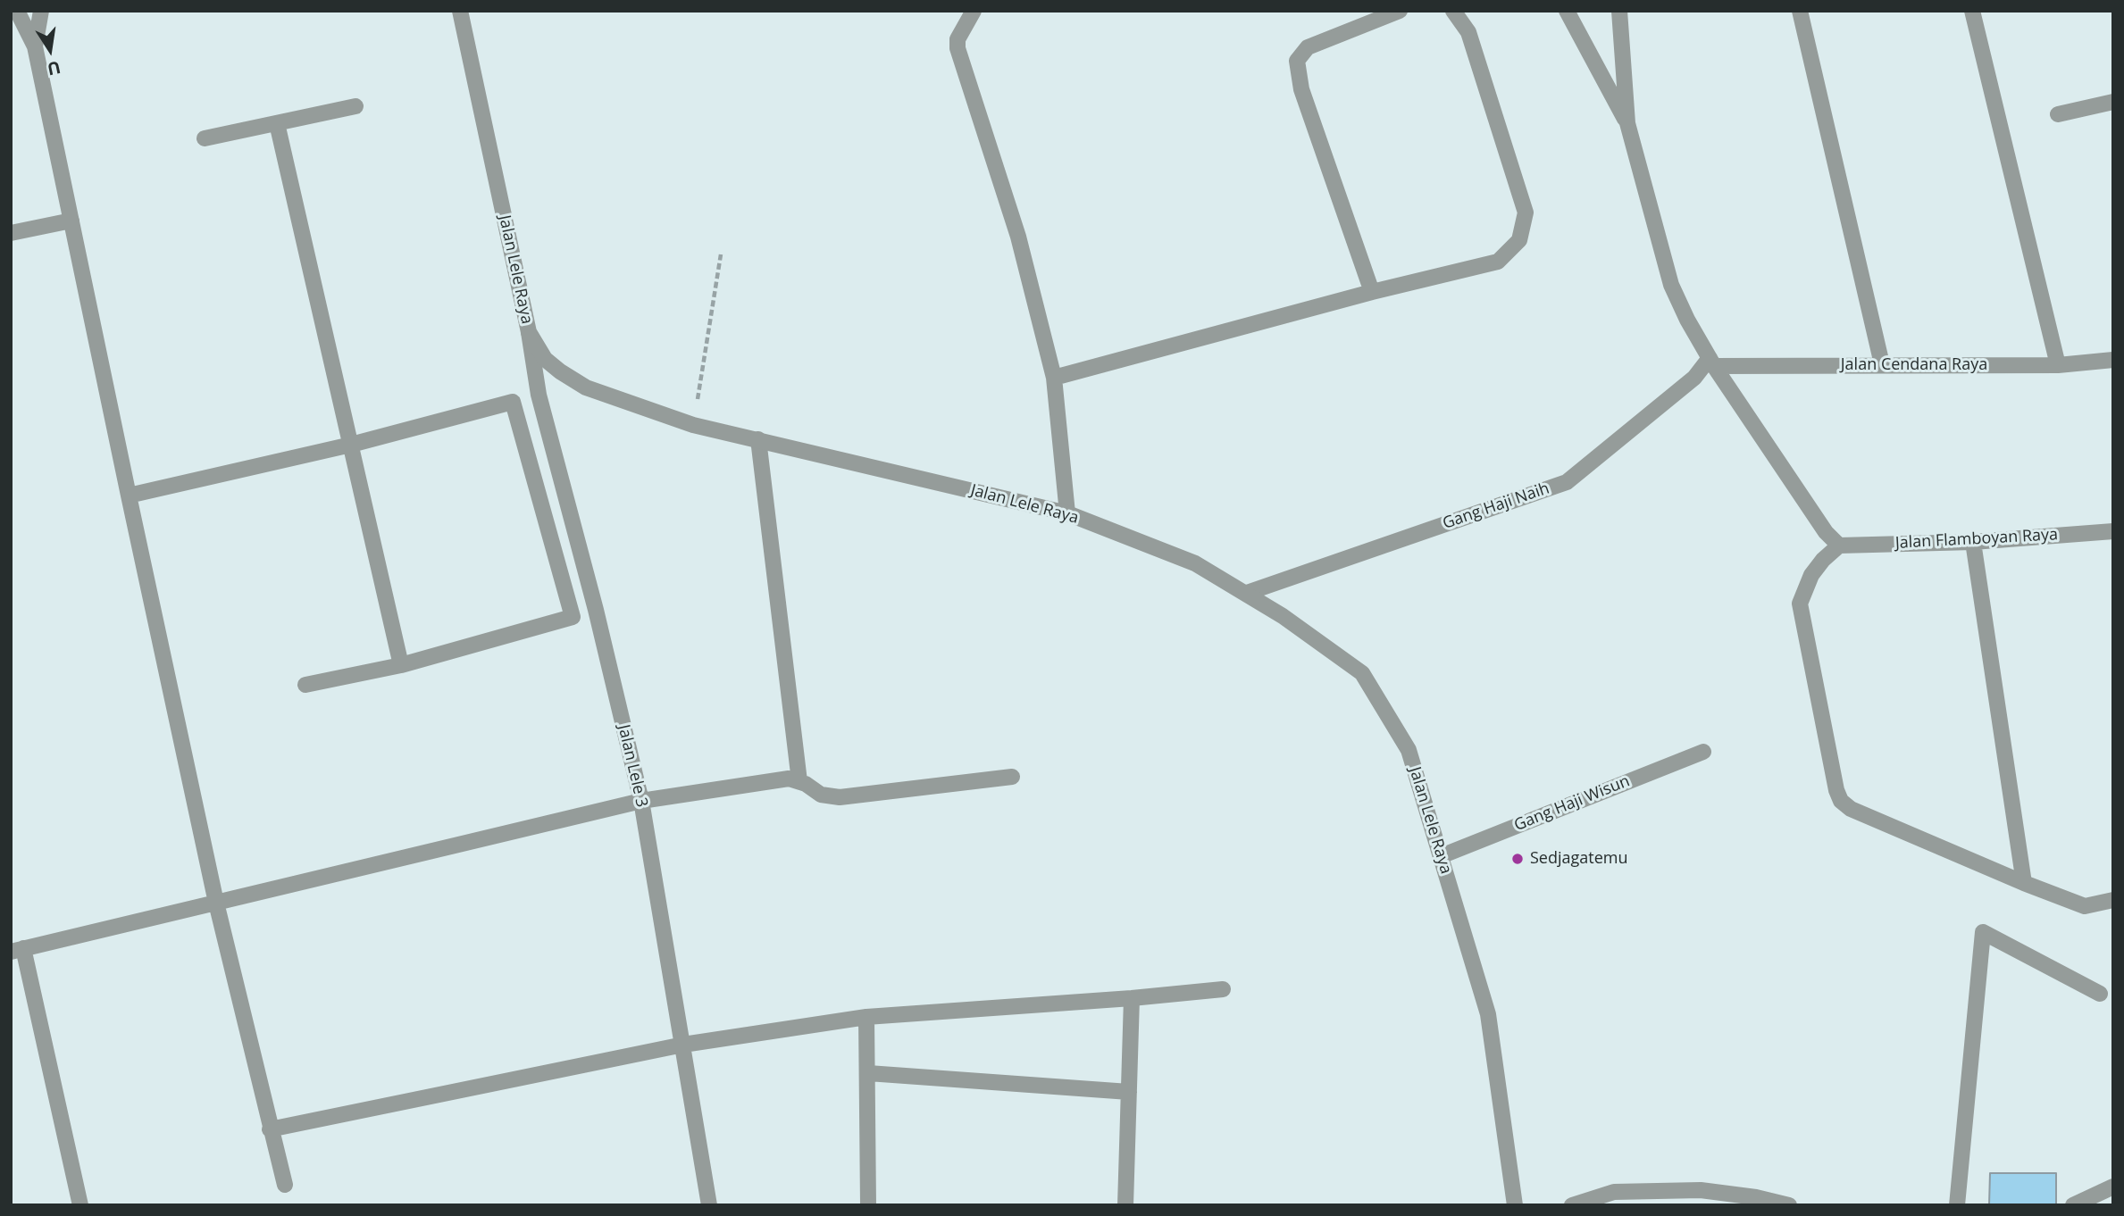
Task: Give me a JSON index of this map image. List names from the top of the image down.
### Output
{
  "streets": {
    "street": [
      "Jalan Lele Raya",
      "Jalan Cendana Raya",
      "Gang Haji Naih",
      "Jalan Flamboyan Raya",
      "Jalan Lele 3",
      "Gang Haji Wisun"
    ]
  },
  "crossings": [
    ["Jalan Lele Raya", "Gang Haji Naih"],
    ["Jalan Lele Raya", "Jalan Lele 3"],
    ["Jalan Lele Raya", "Gang Haji Wisun"],
    ["Jalan Cendana Raya", "Gang Haji Naih"]
  ],
  "places": ["Sedjagatemu"],
  "north": "bottom"
}
